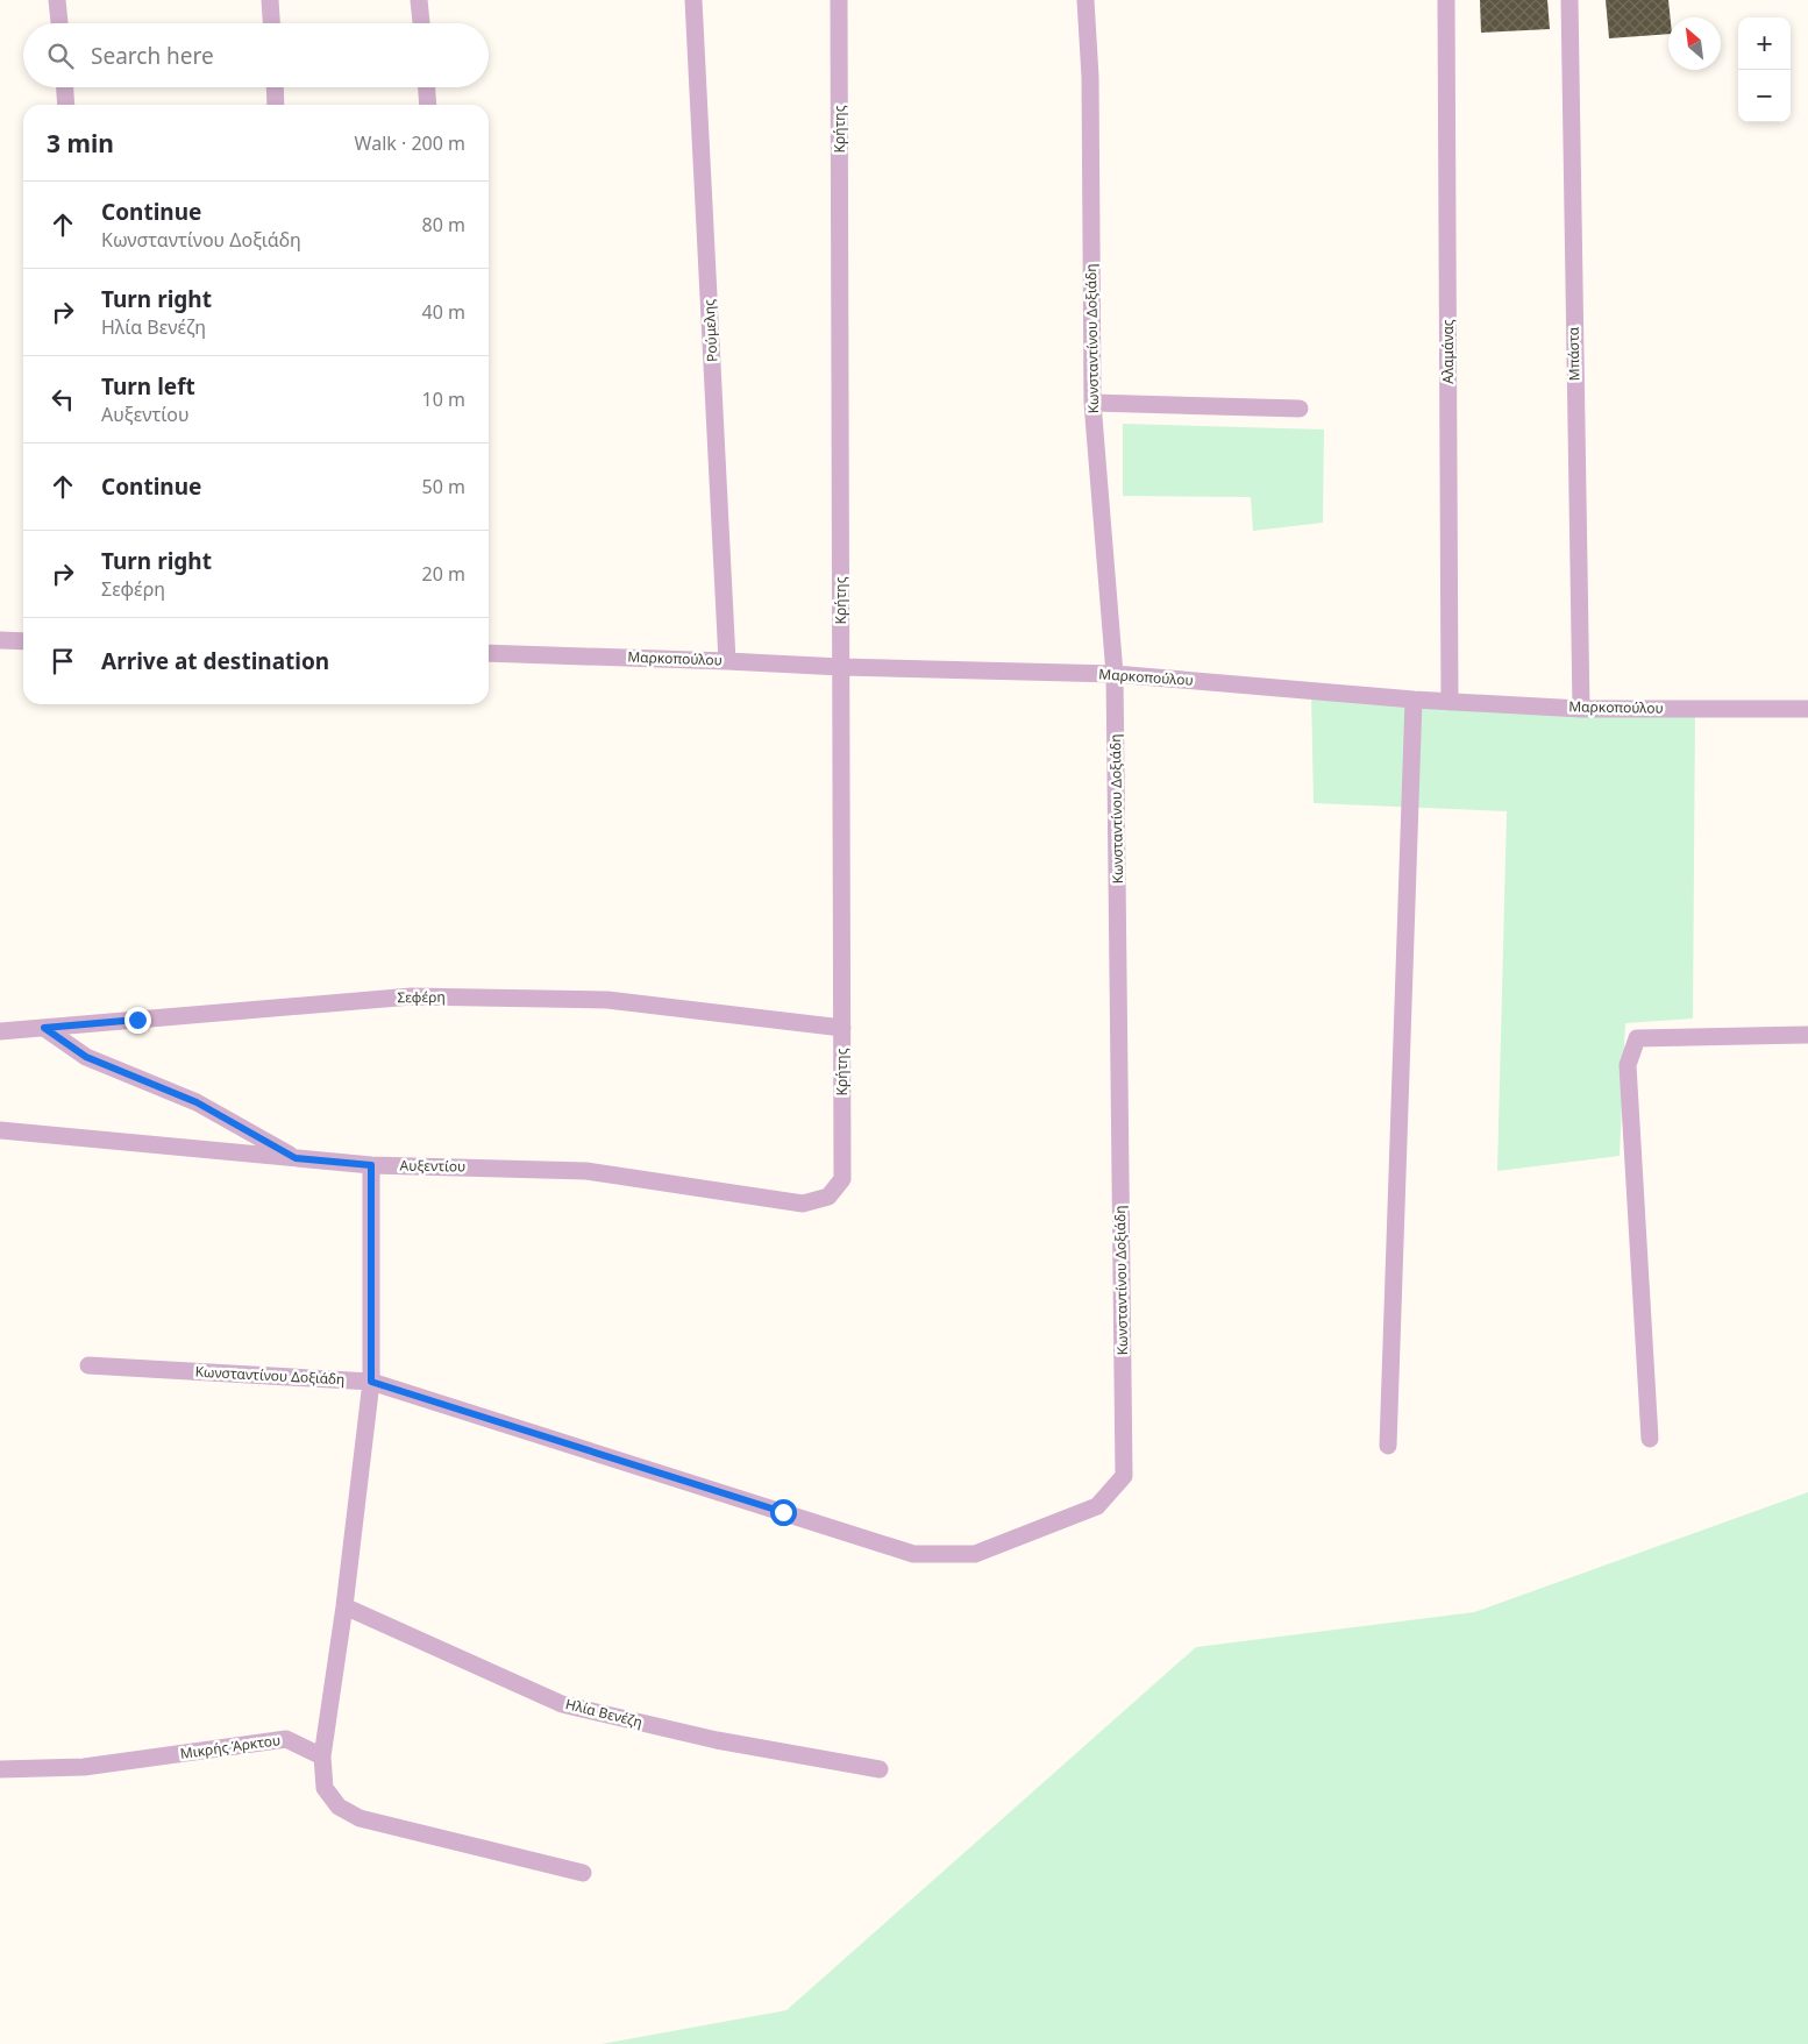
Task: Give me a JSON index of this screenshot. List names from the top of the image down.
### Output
{
  "streets": {
    "street": [
      "Κρήτης",
      "Ρούμελης",
      "Κωνσταντίνου Δοξιάδη",
      "Αλαμάνας",
      "Μπάστα",
      "Μαρκοπούλου",
      "Σεφέρη",
      "Αυξεντίου",
      "Ηλία Βενέζη",
      "Μικρής Άρκτου"
    ]
  },
  "crossings": [
    ["Κρήτης", "Μαρκοπούλου"],
    ["Κρήτης", "Σεφέρη"],
    ["Κρήτης", "Αυξεντίου"],
    ["Ρούμελης", "Μαρκοπούλου"],
    ["Κωνσταντίνου Δοξιάδη", "Μαρκοπούλου"],
    ["Αλαμάνας", "Μαρκοπούλου"],
    ["Μπάστα", "Μαρκοπούλου"]
  ],
  "north": "top left",
  "page": {
    "map_buttons": ["+", "−"],
    "search": "Search here",
    "heading": ["3 min", "Walk · 200 m"],
    "list": [
      ["Continue", "Κωνσταντίνου Δοξιάδη", "80 m"],
      ["Turn right", "Ηλία Βενέζη", "40 m"],
      ["Turn left", "Αυξεντίου", "10 m"],
      ["Continue", "50 m"],
      ["Turn right", "Σεφέρη", "20 m"],
      "Arrive at destination"
    ]
  }
}
